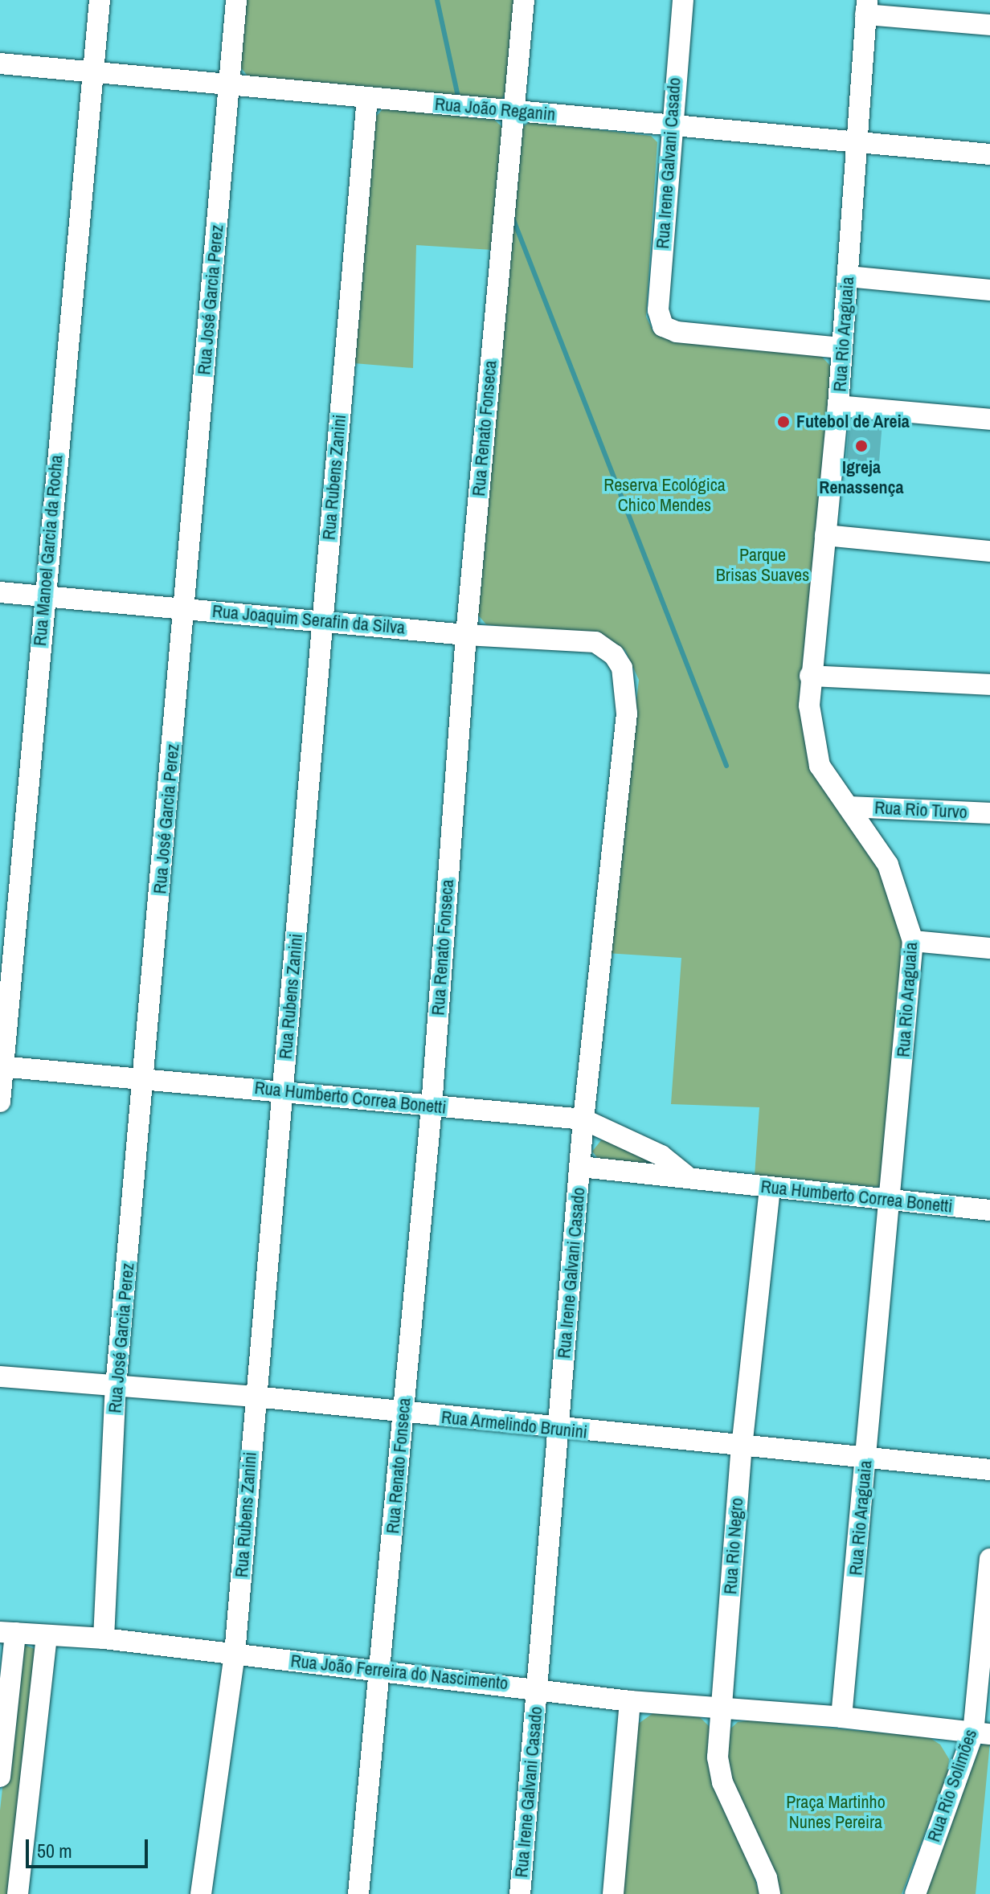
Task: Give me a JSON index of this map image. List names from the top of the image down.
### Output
{
  "streets": {
    "street": [
      "Rua João Reganin",
      "Rua Irene Galvani Casado",
      "Rua José Garcia Perez",
      "Rua Rio Araguaia",
      "Rua Renato Fonseca",
      "Rua Rubens Zanini",
      "Rua Manoel Garcia da Rocha",
      "Rua Joaquim Serafin da Silva",
      "Rua Rio Turvo",
      "Rua Humberto Correa Bonetti",
      "Rua Armelindo Brunini",
      "Rua Rio Negro",
      "Rua João Ferreira do Nascimento",
      "Rua Rio Solimões"
    ]
  },
  "crossings": [
    ["Rua João Reganin", "Rua Irene Galvani Casado"],
    ["Rua João Reganin", "Rua José Garcia Perez"],
    ["Rua João Reganin", "Rua Rio Araguaia"],
    ["Rua João Reganin", "Rua Renato Fonseca"],
    ["Rua João Reganin", "Rua Rubens Zanini"],
    ["Rua João Reganin", "Rua Manoel Garcia da Rocha"],
    ["Rua Irene Galvani Casado", "Rua Rio Araguaia"],
    ["Rua Irene Galvani Casado", "Rua Joaquim Serafin da Silva"],
    ["Rua Irene Galvani Casado", "Rua Humberto Correa Bonetti"],
    ["Rua Irene Galvani Casado", "Rua Armelindo Brunini"],
    ["Rua Irene Galvani Casado", "Rua João Ferreira do Nascimento"],
    ["Rua José Garcia Perez", "Rua Joaquim Serafin da Silva"],
    ["Rua José Garcia Perez", "Rua Humberto Correa Bonetti"],
    ["Rua José Garcia Perez", "Rua Armelindo Brunini"],
    ["Rua José Garcia Perez", "Rua João Ferreira do Nascimento"],
    ["Rua Rio Araguaia", "Rua Rio Turvo"],
    ["Rua Rio Araguaia", "Rua Humberto Correa Bonetti"],
    ["Rua Rio Araguaia", "Rua Armelindo Brunini"],
    ["Rua Rio Araguaia", "Rua João Ferreira do Nascimento"],
    ["Rua Renato Fonseca", "Rua Joaquim Serafin da Silva"],
    ["Rua Renato Fonseca", "Rua Humberto Correa Bonetti"],
    ["Rua Renato Fonseca", "Rua Armelindo Brunini"],
    ["Rua Renato Fonseca", "Rua João Ferreira do Nascimento"],
    ["Rua Rubens Zanini", "Rua Joaquim Serafin da Silva"],
    ["Rua Rubens Zanini", "Rua Humberto Correa Bonetti"],
    ["Rua Rubens Zanini", "Rua Armelindo Brunini"],
    ["Rua Rubens Zanini", "Rua João Ferreira do Nascimento"],
    ["Rua Manoel Garcia da Rocha", "Rua Joaquim Serafin da Silva"],
    ["Rua Manoel Garcia da Rocha", "Rua Humberto Correa Bonetti"],
    ["Rua Humberto Correa Bonetti", "Rua Rio Negro"],
    ["Rua Armelindo Brunini", "Rua Rio Negro"],
    ["Rua Rio Negro", "Rua João Ferreira do Nascimento"],
    ["Rua João Ferreira do Nascimento", "Rua Rio Solimões"]
  ],
  "parks": ["Reserva Ecológica Chico Mendes", "Parque Brisas Suaves", "Praça Martinho Nunes Pereira"],
  "places": ["Futebol de Areia", "Igreja Renassença"],
  "scale_bar": "50 m"
}
